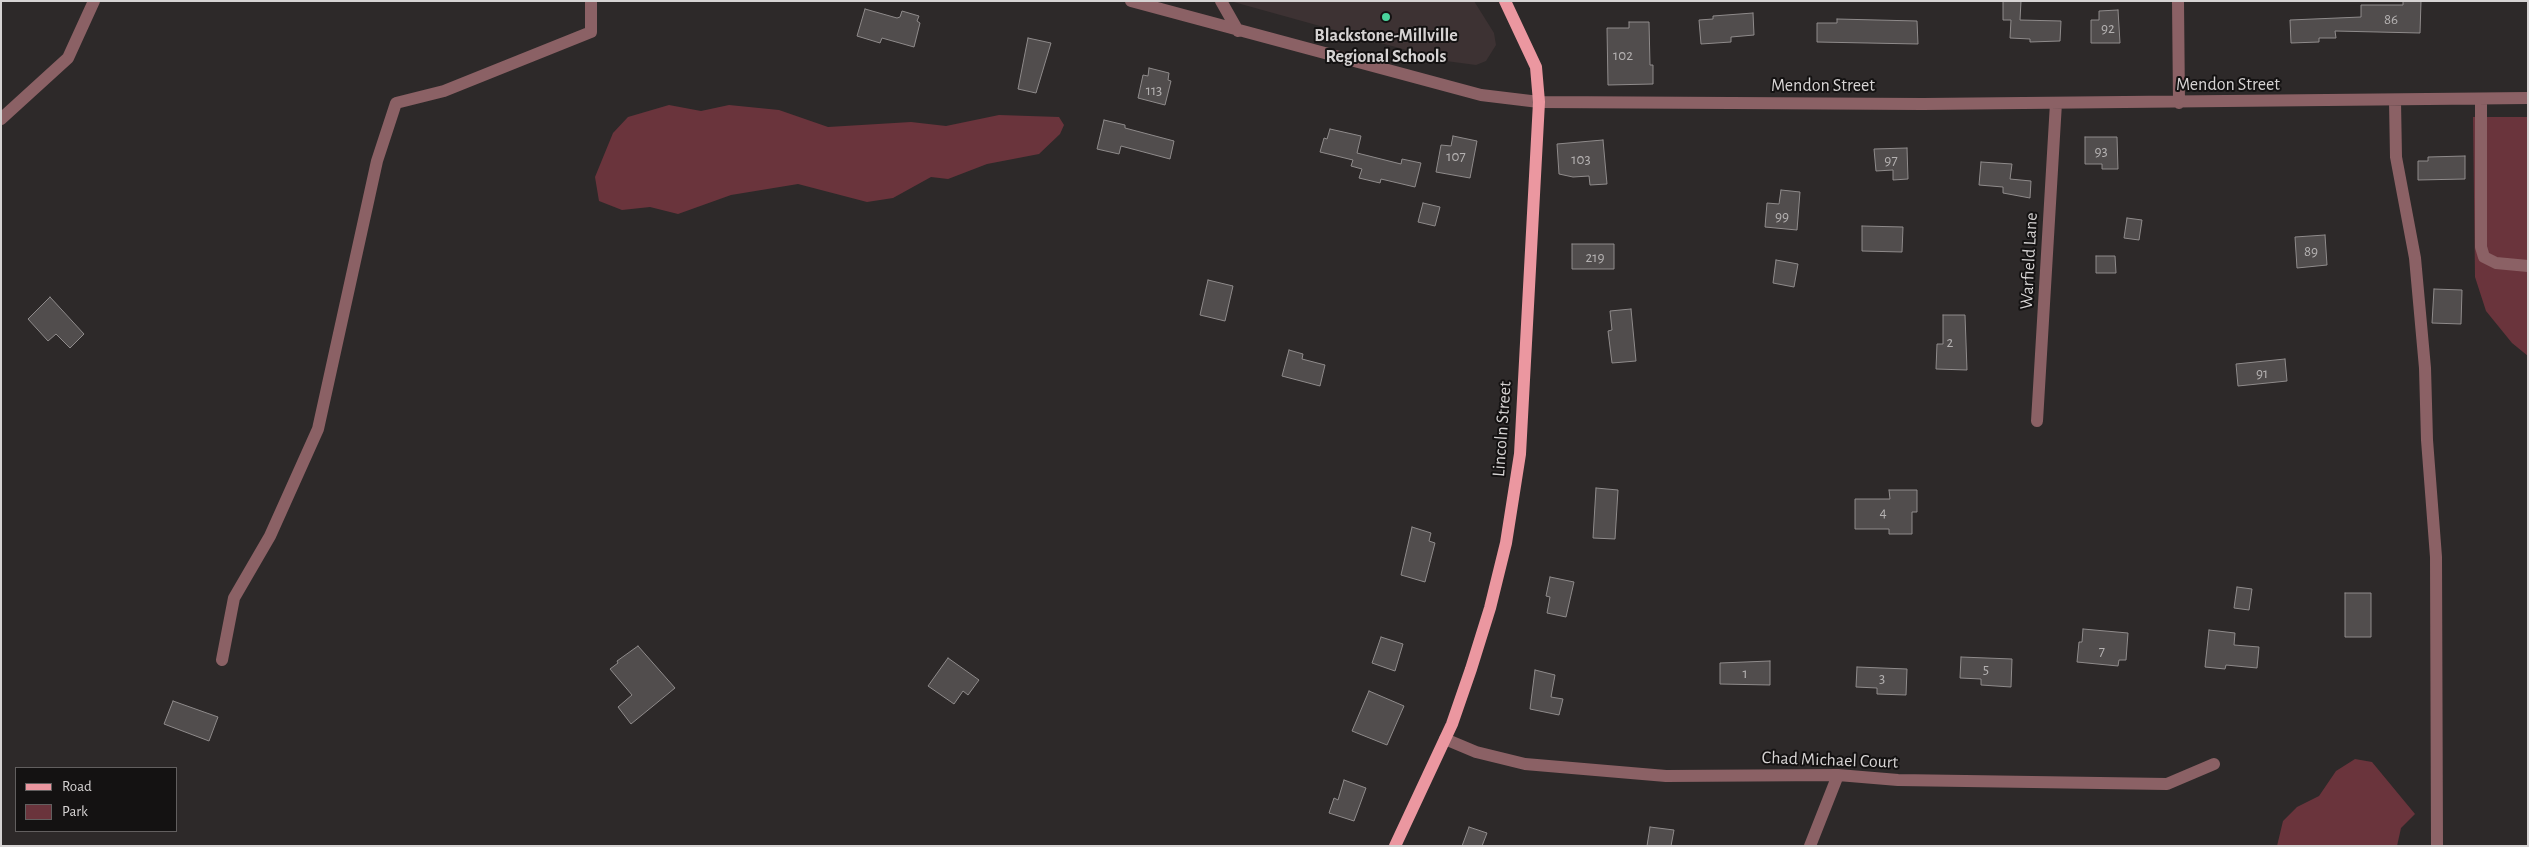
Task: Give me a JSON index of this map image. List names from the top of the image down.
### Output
{
  "streets": {
    "main road": ["Lincoln Street"],
    "street": ["Mendon Street", "Warfield Lane", "Chad Michael Court"]
  },
  "crossings": [
    ["Mendon Street", "Warfield Lane"],
    ["Mendon Street", "Lincoln Street"],
    ["Lincoln Street", "Chad Michael Court"]
  ],
  "places": ["Blackstone-Millville Regional Schools"],
  "house_numbers": [
    "86",
    "92",
    "102",
    "113",
    "93",
    "107",
    "103",
    "97",
    "99",
    "89",
    "219",
    "2",
    "91",
    "4",
    "7",
    "5",
    "1",
    "3"
  ],
  "legend": ["Road", "Park"]
}
